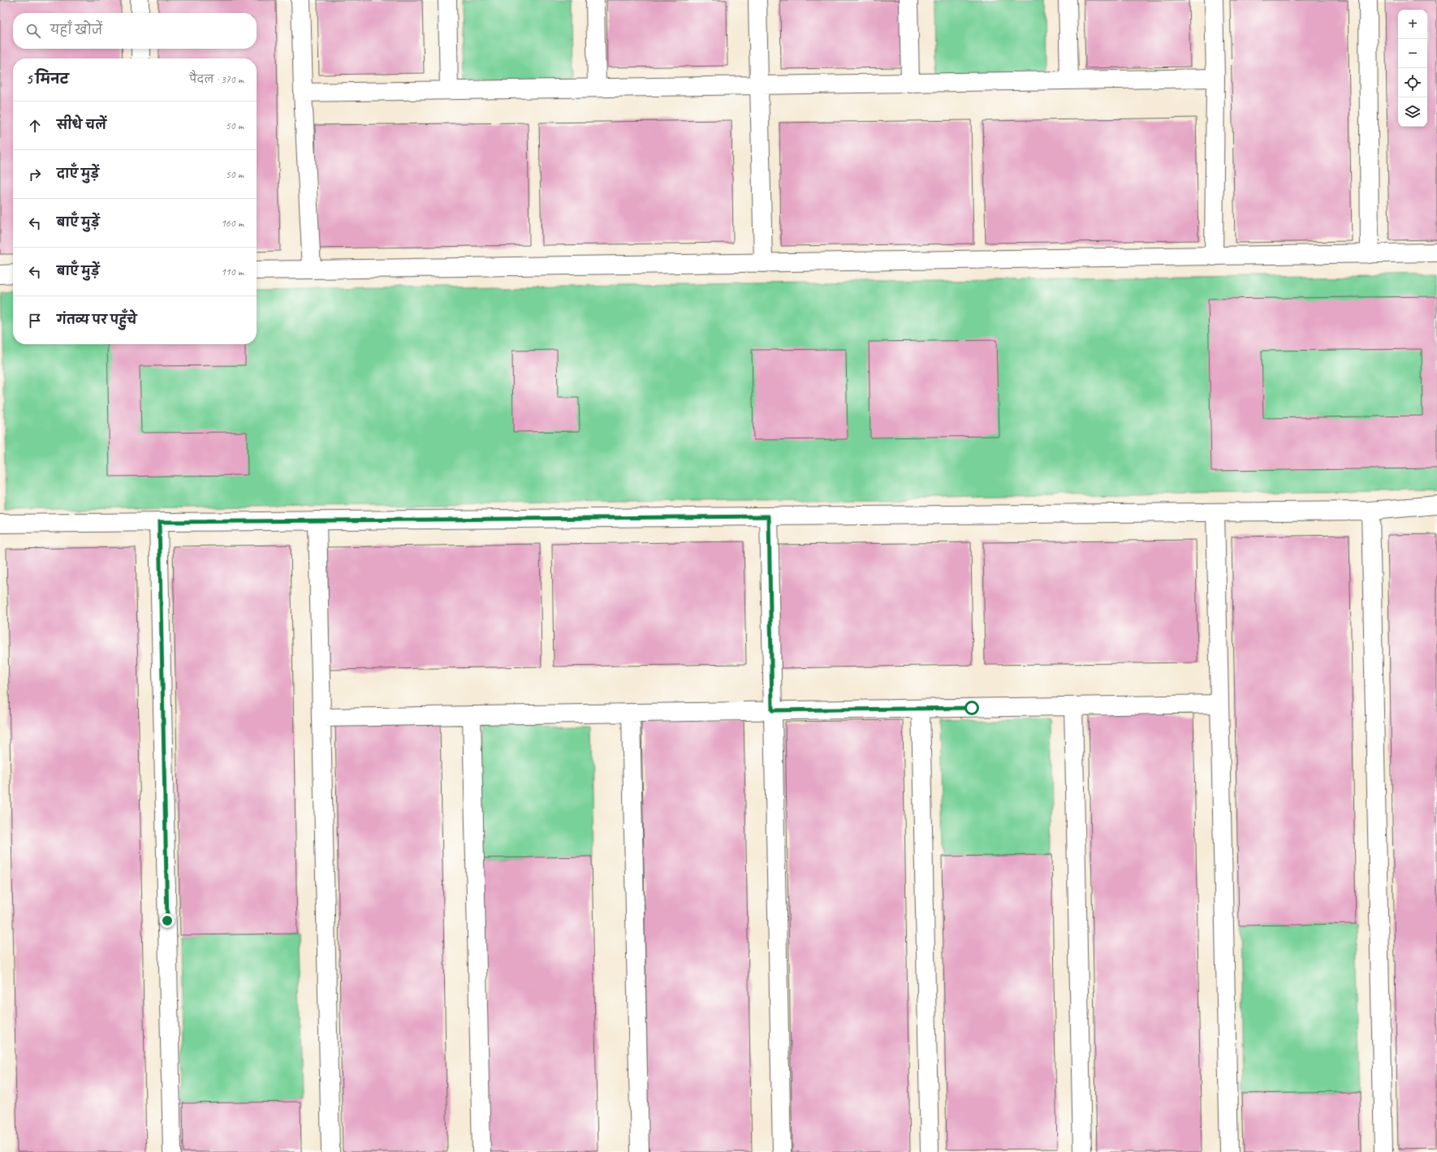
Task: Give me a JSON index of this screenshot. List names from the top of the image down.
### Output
{
  "page": {
    "map_buttons": ["+", "−"],
    "search": "यहाँ खोजें",
    "heading": ["5 मिनट", "पैदल · 370 m"],
    "list": [
      ["सीधे चलें", "50 m"],
      ["दाएँ मुड़ें", "50 m"],
      ["बाएँ मुड़ें", "160 m"],
      ["बाएँ मुड़ें", "110 m"],
      "गंतव्य पर पहुँचे"
    ]
  }
}
